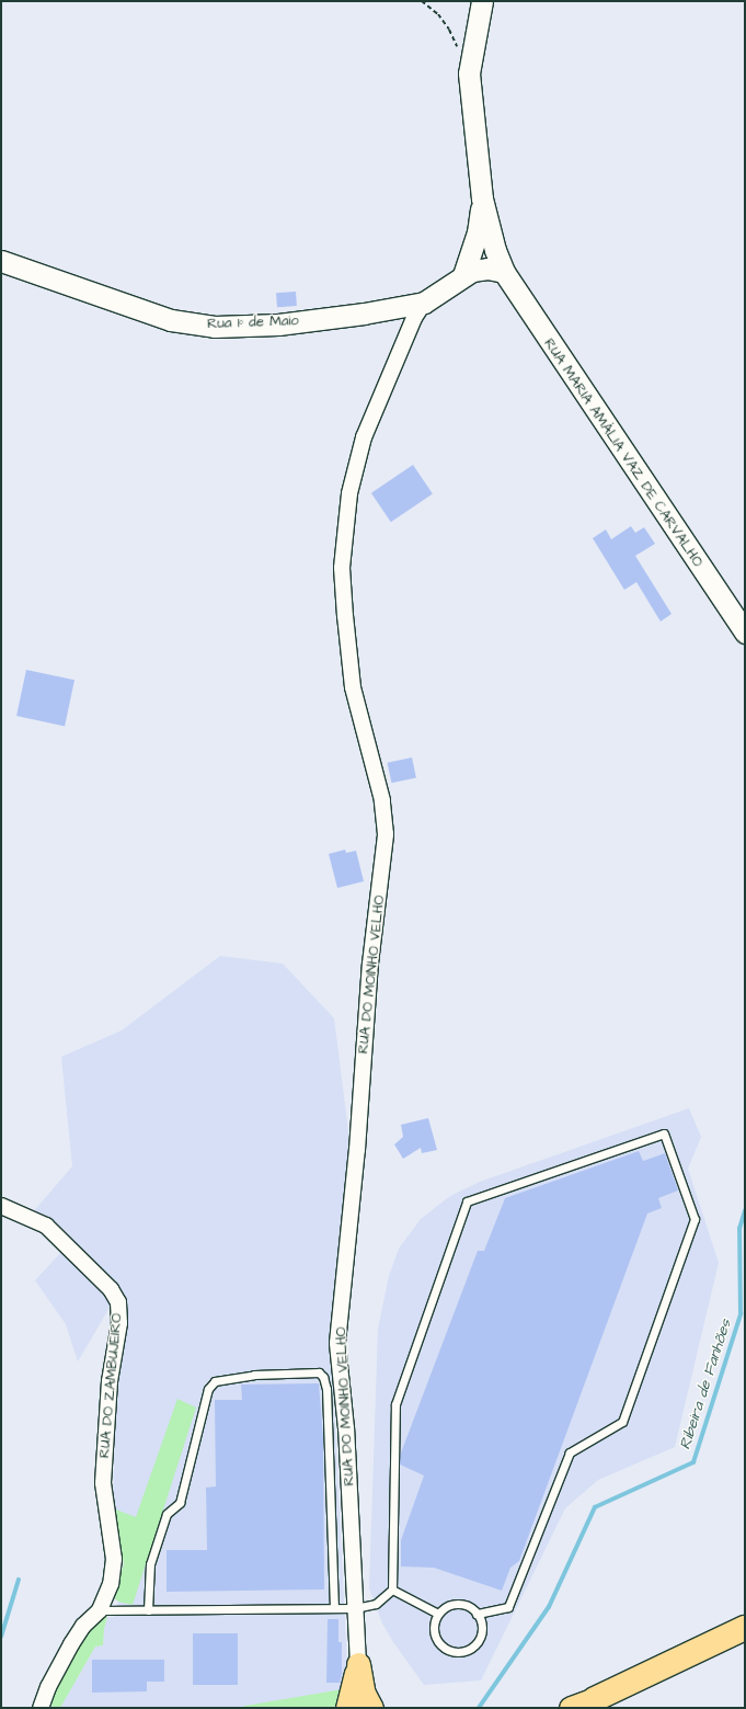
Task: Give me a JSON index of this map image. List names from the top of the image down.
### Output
{
  "streets": {
    "street": [
      "Rua 1º de Maio",
      "RUA MARIA AMÁLIA VAZ DE CARVALHO",
      "RUA DO MOINHO VELHO",
      "RUA DO ZAMBUJEIRO"
    ]
  },
  "crossings": [
    ["Rua 1º de Maio", "RUA MARIA AMÁLIA VAZ DE CARVALHO"],
    ["Rua 1º de Maio", "RUA DO MOINHO VELHO"]
  ],
  "water": ["Ribeira de Fanhões"]
}
